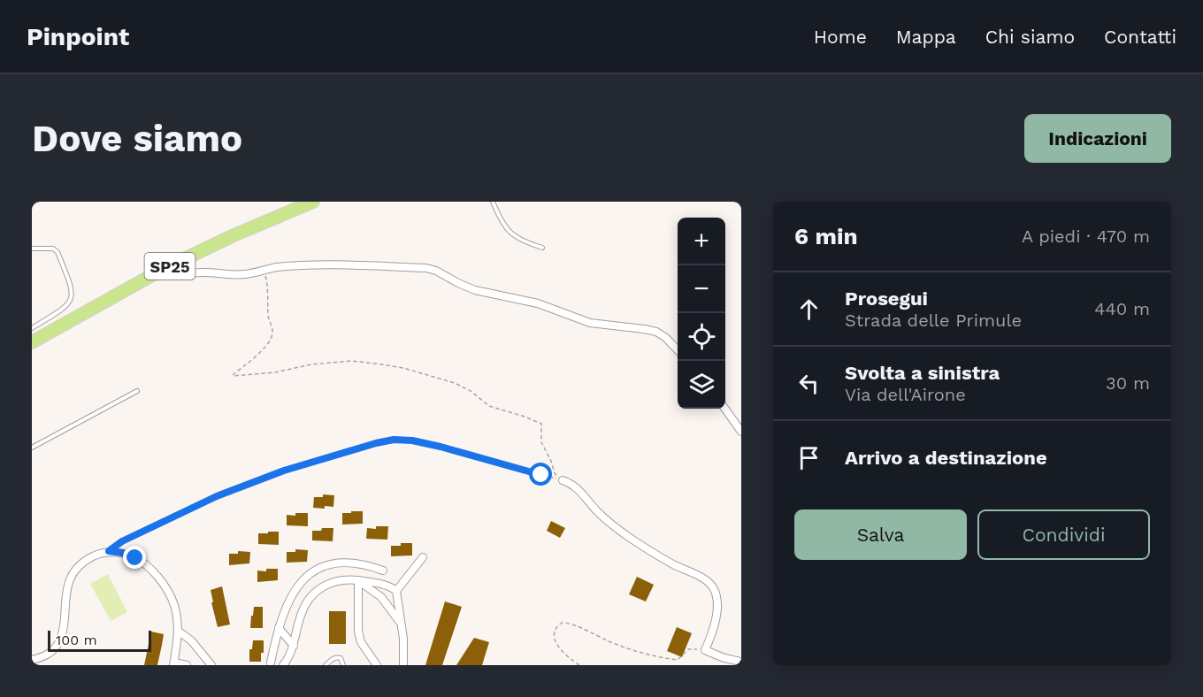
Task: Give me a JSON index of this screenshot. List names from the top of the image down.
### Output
{
  "streets": {
    "main road": ["SP25"]
  },
  "scale_bar": "100 m",
  "page": {
    "header": "Pinpoint",
    "nav": [
      "Home",
      "Mappa",
      "Chi siamo",
      "Contatti"
    ],
    "buttons": [
      "Indicazioni",
      ["Salva", "Condividi"]
    ],
    "title": "Dove siamo",
    "heading": ["6 min", "A piedi · 470 m"],
    "map_buttons": ["+", "−"],
    "list": [
      ["Prosegui", "Strada delle Primule", "440 m"],
      ["Svolta a sinistra", "Via dell'Airone", "30 m"],
      "Arrivo a destinazione"
    ],
    "scale": "100 m"
  }
}
